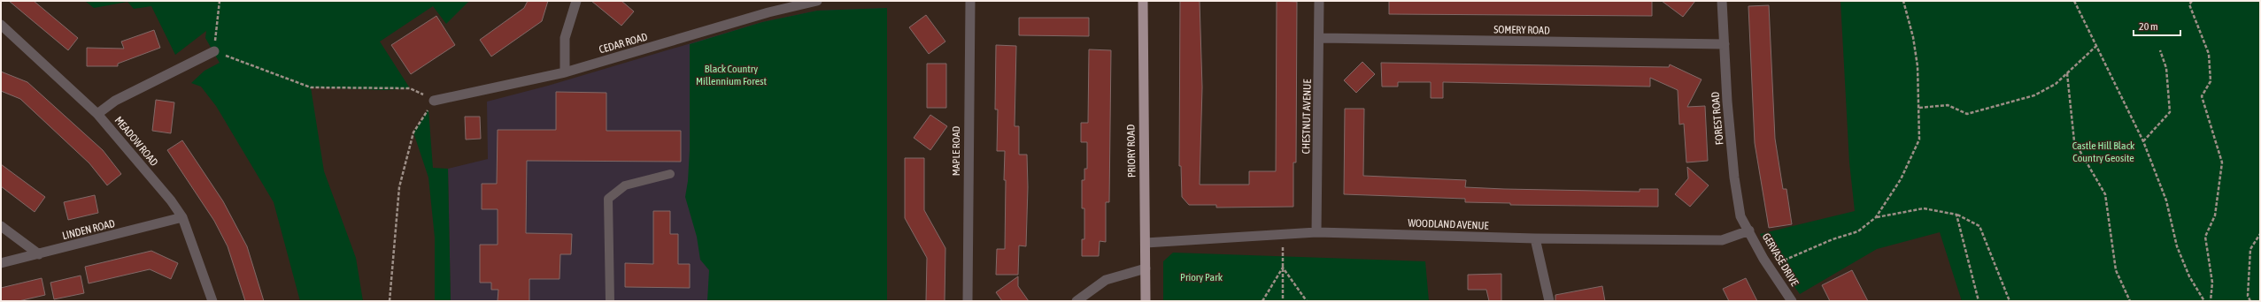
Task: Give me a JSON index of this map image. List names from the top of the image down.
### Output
{
  "streets": {
    "main road": ["PRIORY ROAD"],
    "street": [
      "SOMERY ROAD",
      "CEDAR ROAD",
      "CHESTNUT AVENUE",
      "FOREST ROAD",
      "MEADOW ROAD",
      "MAPLE ROAD",
      "WOODLAND AVENUE",
      "LINDEN ROAD",
      "GERVASE DRIVE"
    ]
  },
  "crossings": [
    ["SOMERY ROAD", "CHESTNUT AVENUE"],
    ["SOMERY ROAD", "FOREST ROAD"],
    ["CHESTNUT AVENUE", "WOODLAND AVENUE"],
    ["FOREST ROAD", "WOODLAND AVENUE"],
    ["FOREST ROAD", "GERVASE DRIVE"],
    ["MEADOW ROAD", "LINDEN ROAD"],
    ["PRIORY ROAD", "WOODLAND AVENUE"],
    ["WOODLAND AVENUE", "GERVASE DRIVE"]
  ],
  "parks": ["Black Country Millennium Forest", "Castle Hill Black Country Geosite", "Priory Park"],
  "scale_bar": "20 m"
}
